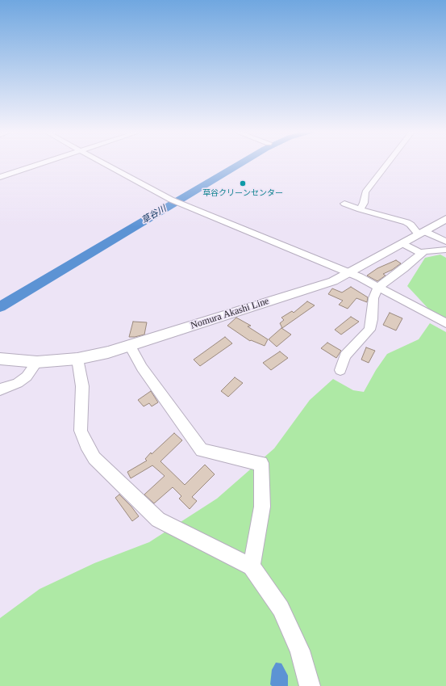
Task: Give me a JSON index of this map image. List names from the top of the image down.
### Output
{
  "streets": {
    "main road": ["Nomura Akashi Line"]
  },
  "water": ["草谷川"],
  "places": ["草谷クリーンセンター"]
}
